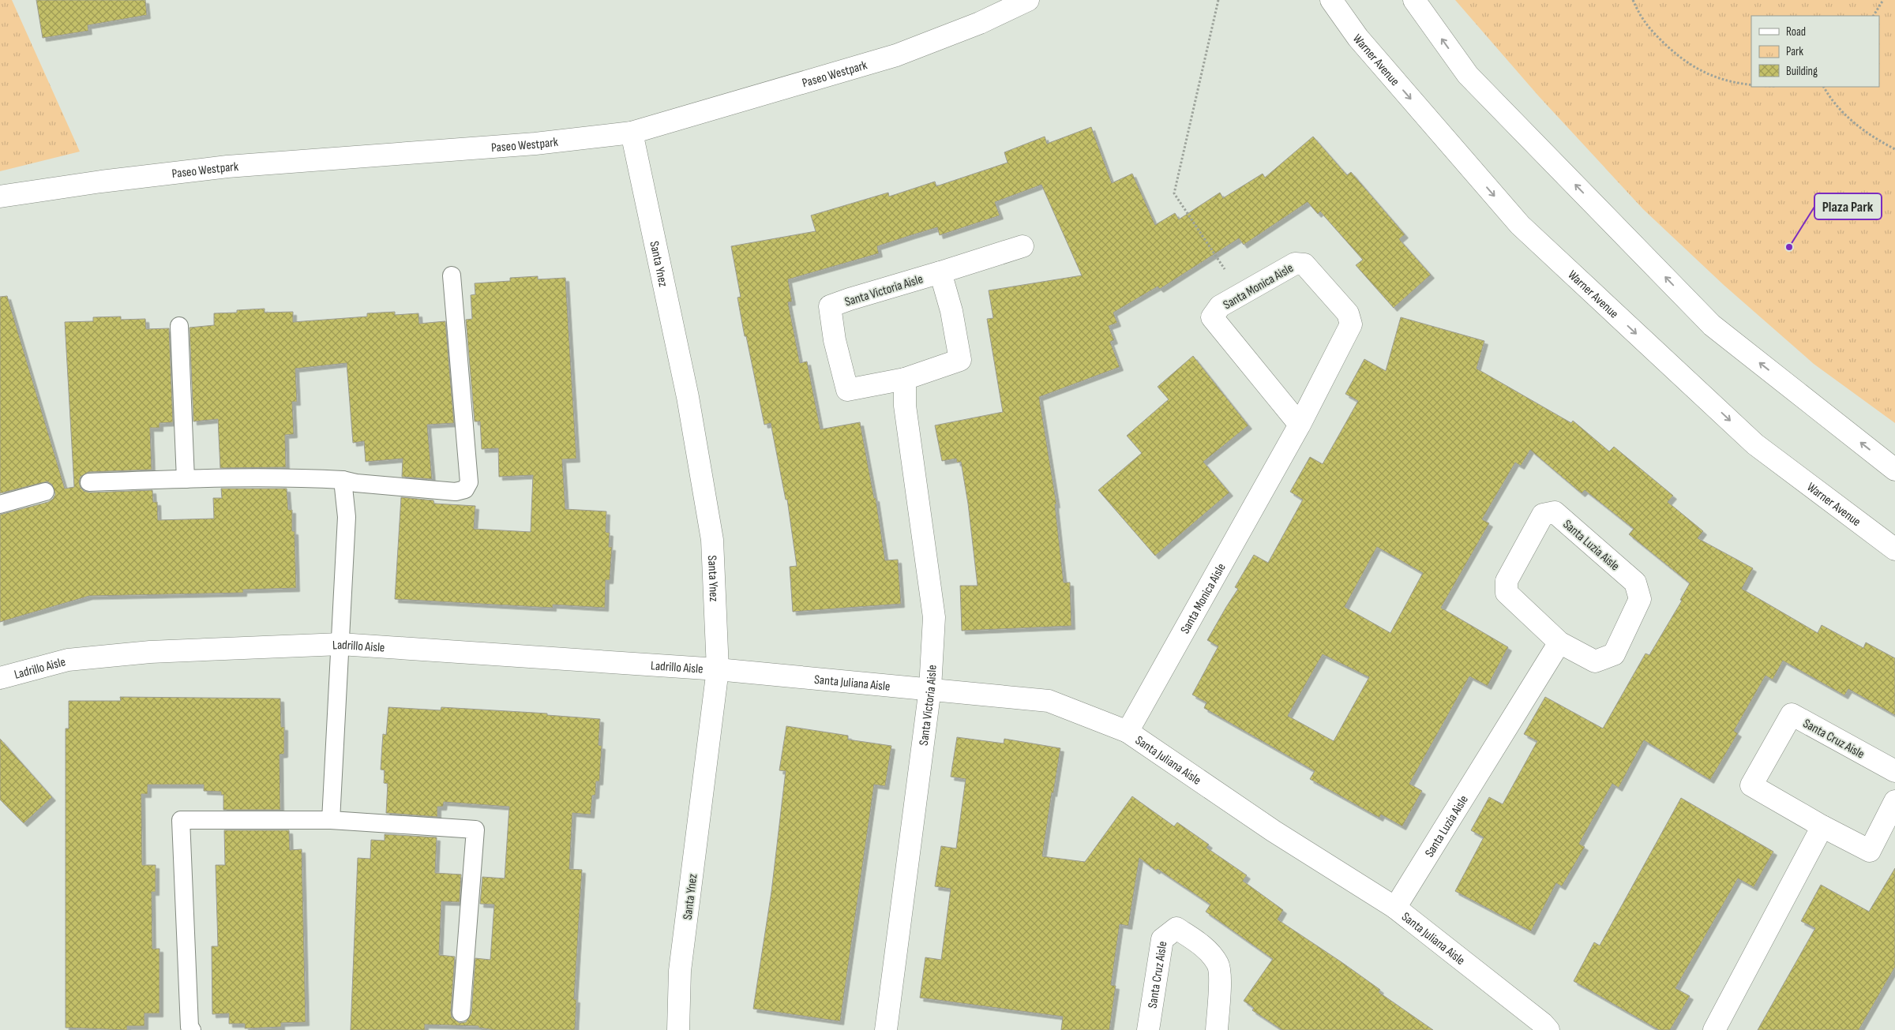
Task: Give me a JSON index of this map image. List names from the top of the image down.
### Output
{
  "streets": {
    "street": [
      "Warner Avenue",
      "Paseo Westpark",
      "Santa Ynez",
      "Santa Monica Aisle",
      "Santa Victoria Aisle",
      "Santa Luzia Aisle",
      "Ladrillo Aisle",
      "Santa Juliana Aisle",
      "Santa Cruz Aisle"
    ]
  },
  "crossings": [
    ["Paseo Westpark", "Santa Ynez"],
    ["Santa Ynez", "Ladrillo Aisle"],
    ["Santa Ynez", "Santa Juliana Aisle"],
    ["Santa Monica Aisle", "Santa Juliana Aisle"],
    ["Santa Victoria Aisle", "Santa Juliana Aisle"],
    ["Santa Luzia Aisle", "Santa Juliana Aisle"],
    ["Ladrillo Aisle", "Santa Juliana Aisle"]
  ],
  "places": ["Plaza Park"],
  "legend": ["Road", "Park", "Building"]
}
